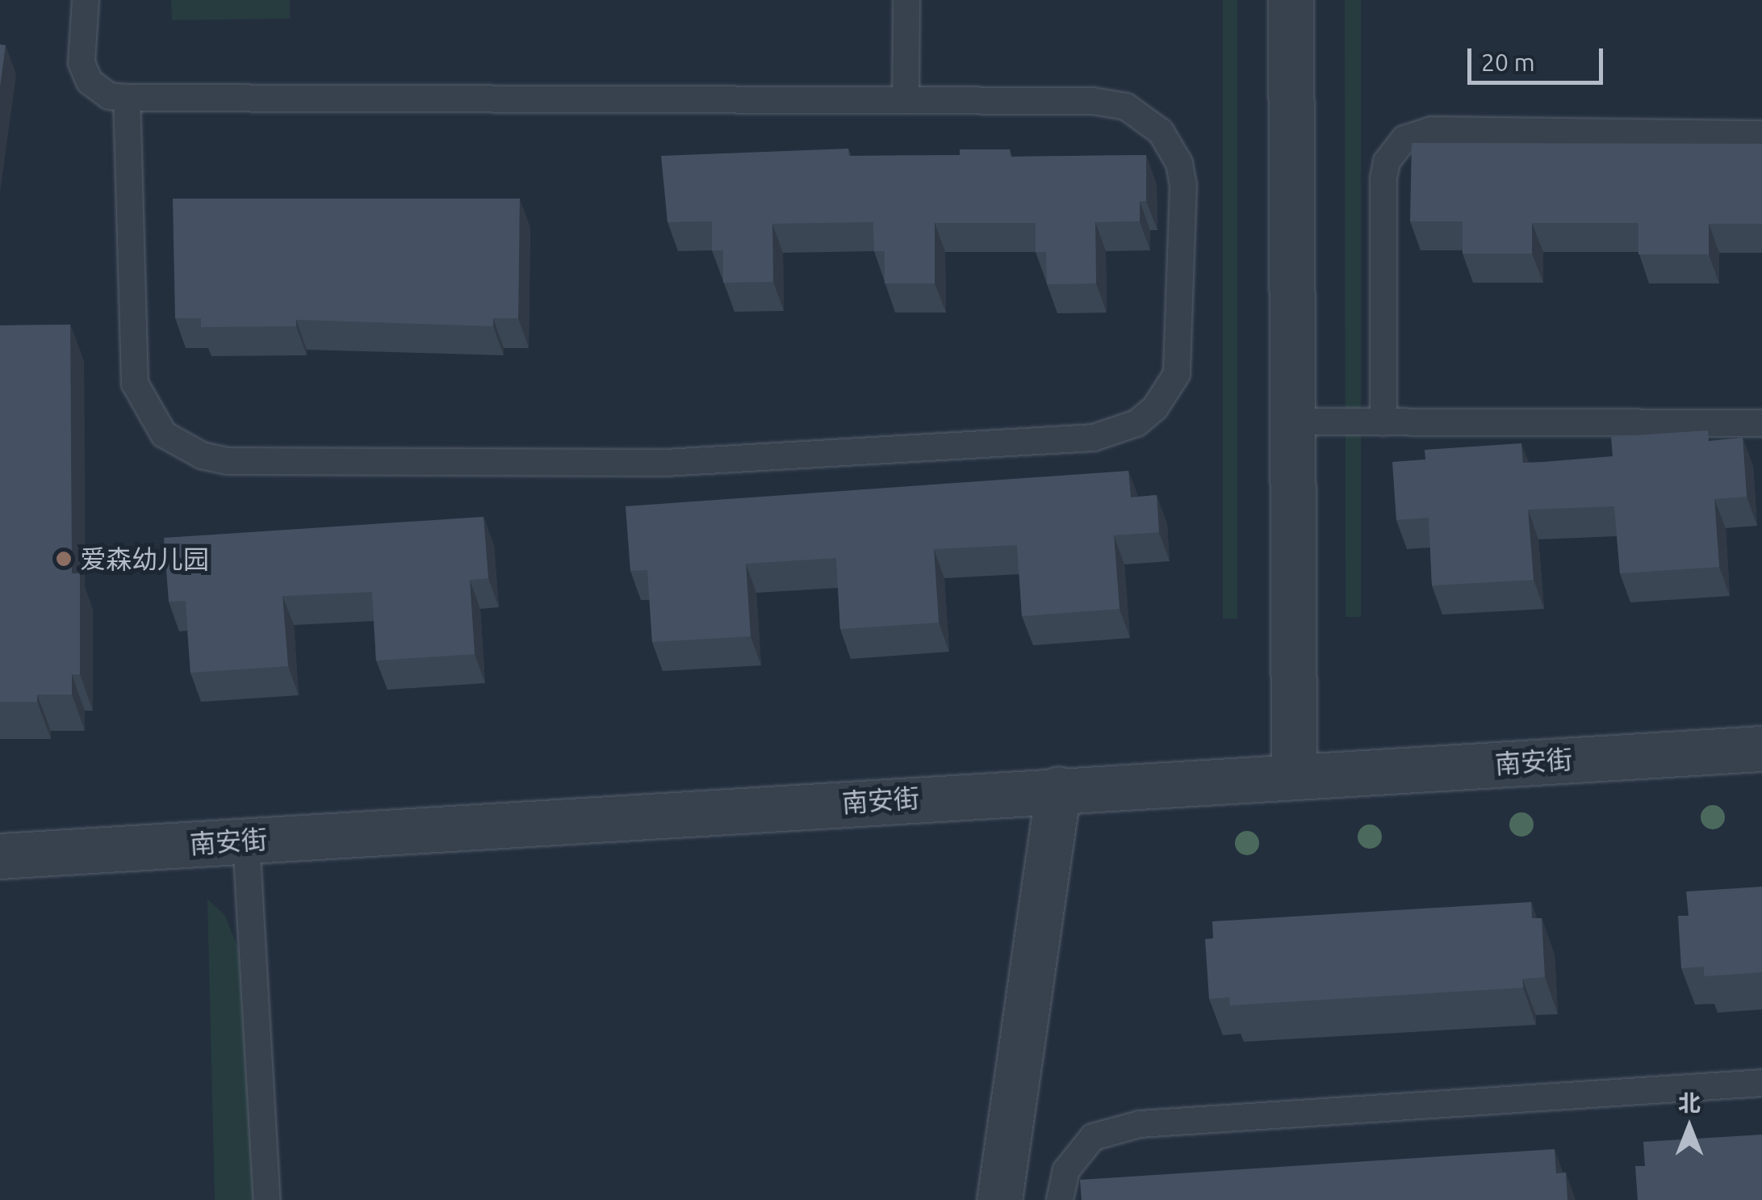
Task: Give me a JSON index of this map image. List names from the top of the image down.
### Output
{
  "streets": {
    "street": ["南安街"]
  },
  "places": ["爱森幼儿园"],
  "scale_bar": "20 m",
  "north": "top"
}
